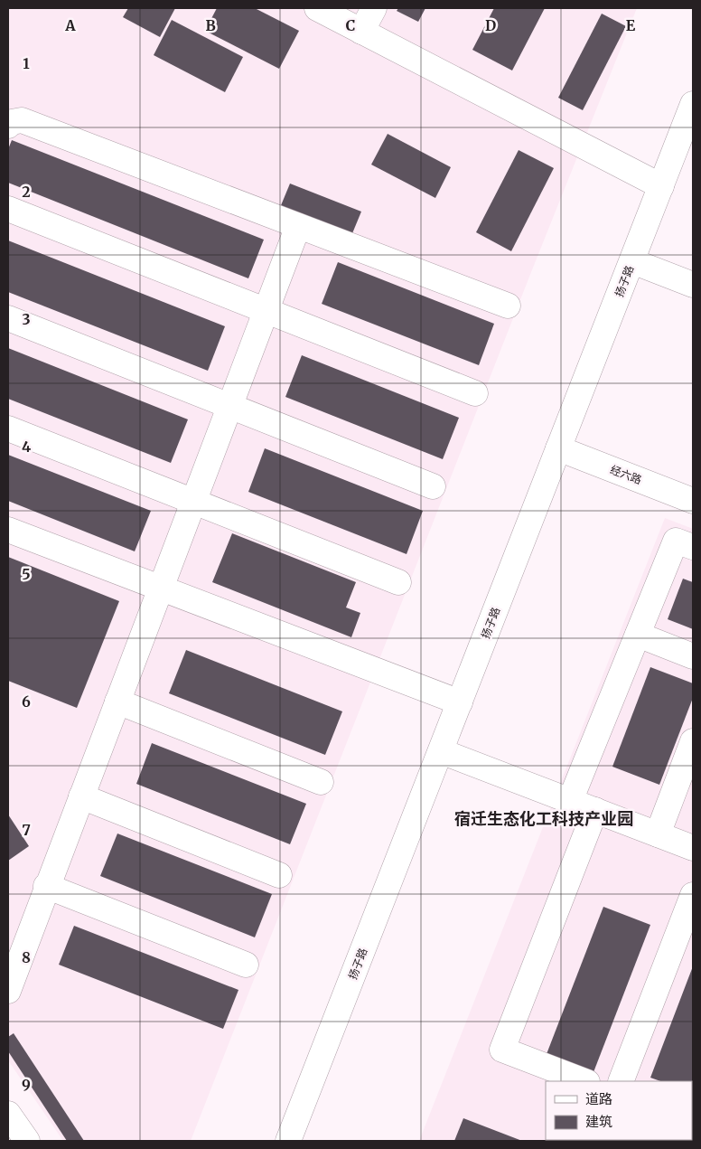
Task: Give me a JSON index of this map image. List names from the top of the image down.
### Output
{
  "streets": {
    "street": ["扬子路", "经六路"]
  },
  "crossings": [
    ["扬子路", "经六路"]
  ],
  "districts": ["宿迁生态化工科技产业园"],
  "legend": ["道路", "建筑"],
  "grid": {
    "columns": [
      "A",
      "B",
      "C",
      "D",
      "E"
    ],
    "rows": [
      "1",
      "2",
      "3",
      "4",
      "5",
      "6",
      "7",
      "8",
      "9"
    ]
  }
}
